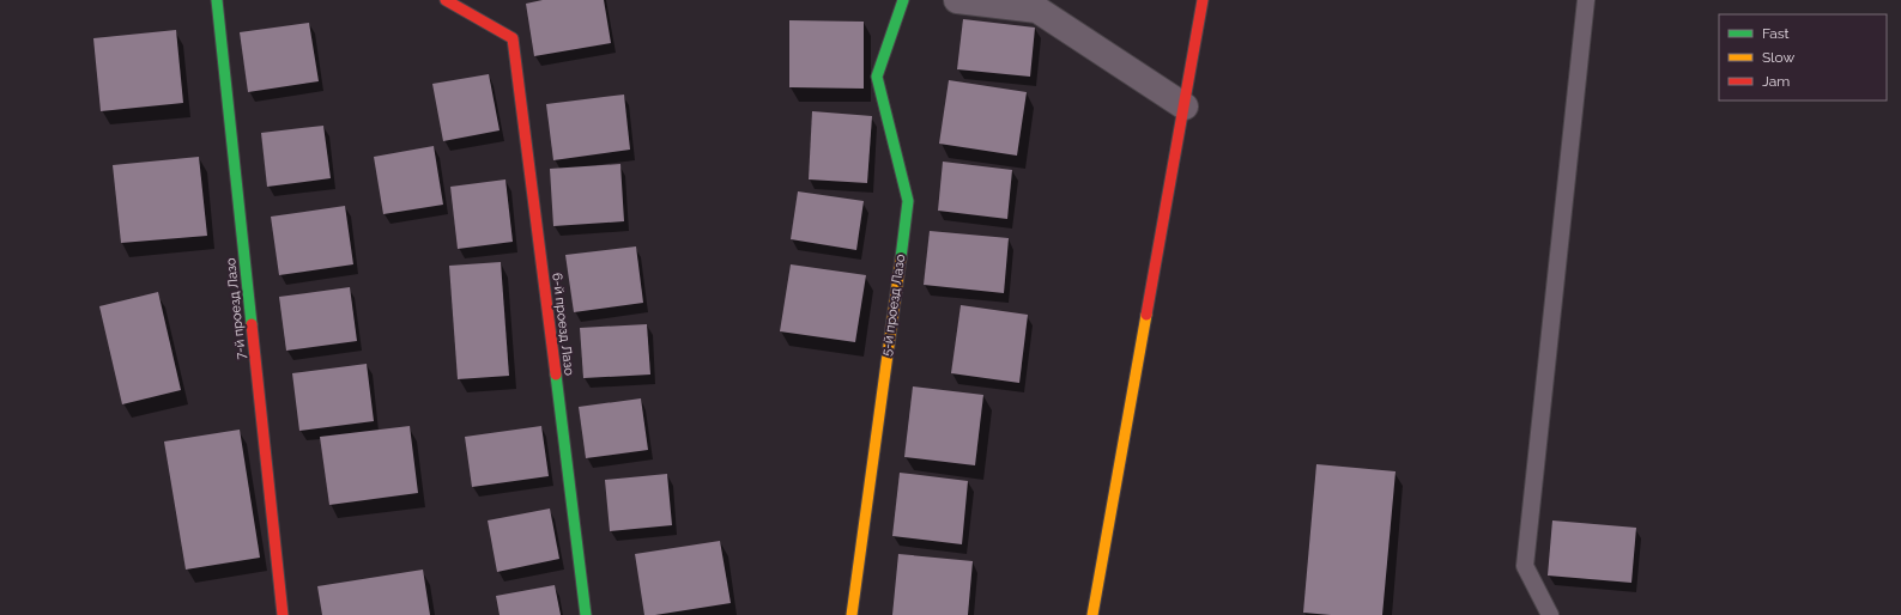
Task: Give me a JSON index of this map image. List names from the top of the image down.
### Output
{
  "streets": {
    "street": ["5-й проезд Лазо", "7-й проезд Лазо", "6-й проезд Лазо"]
  },
  "legend": ["Fast", "Slow", "Jam"]
}
